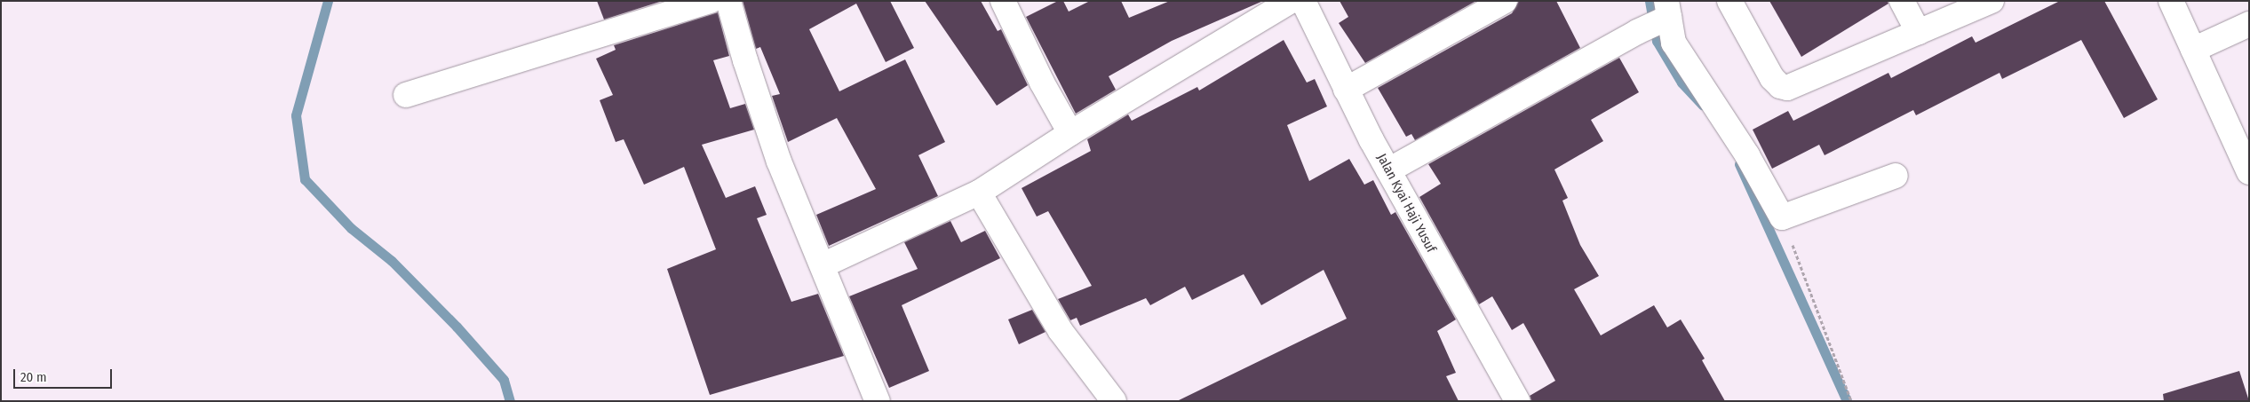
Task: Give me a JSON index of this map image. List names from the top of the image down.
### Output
{
  "streets": {
    "street": ["Jalan Kyai Haji Yusuf"]
  },
  "scale_bar": "20 m"
}
